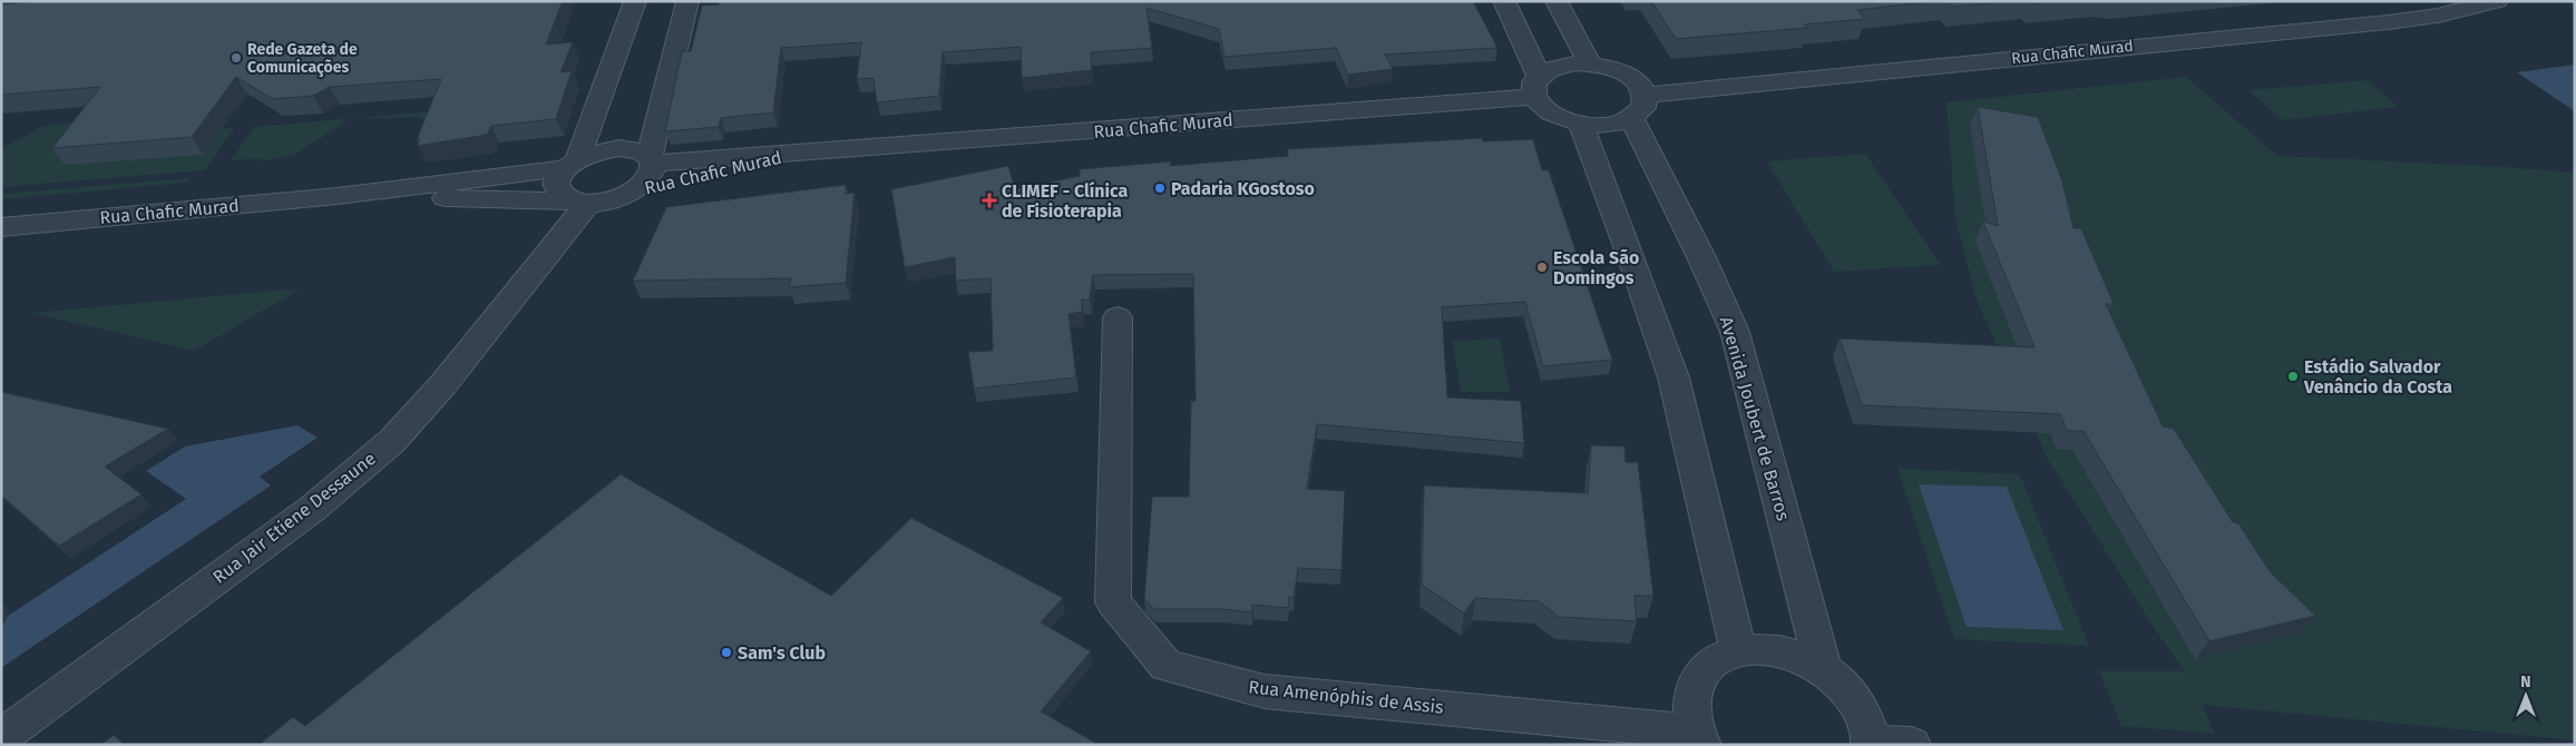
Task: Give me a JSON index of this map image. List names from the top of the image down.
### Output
{
  "streets": {
    "street": [
      "Rua Chafic Murad",
      "Avenida Joubert de Barros",
      "Rua Jair Etiene Dessaune",
      "Rua Amenóphis de Assis"
    ]
  },
  "crossings": [
    ["Rua Chafic Murad", "Avenida Joubert de Barros"],
    ["Rua Chafic Murad", "Rua Jair Etiene Dessaune"]
  ],
  "places": {
    "other": [
      "Rede Gazeta de Comunicações",
      "Padaria KGostoso",
      "Escola São Domingos",
      "Estádio Salvador Venâncio da Costa",
      "Sam's Club"
    ],
    "health": ["CLIMEF - Clínica de Fisioterapia"]
  },
  "north": "top"
}
